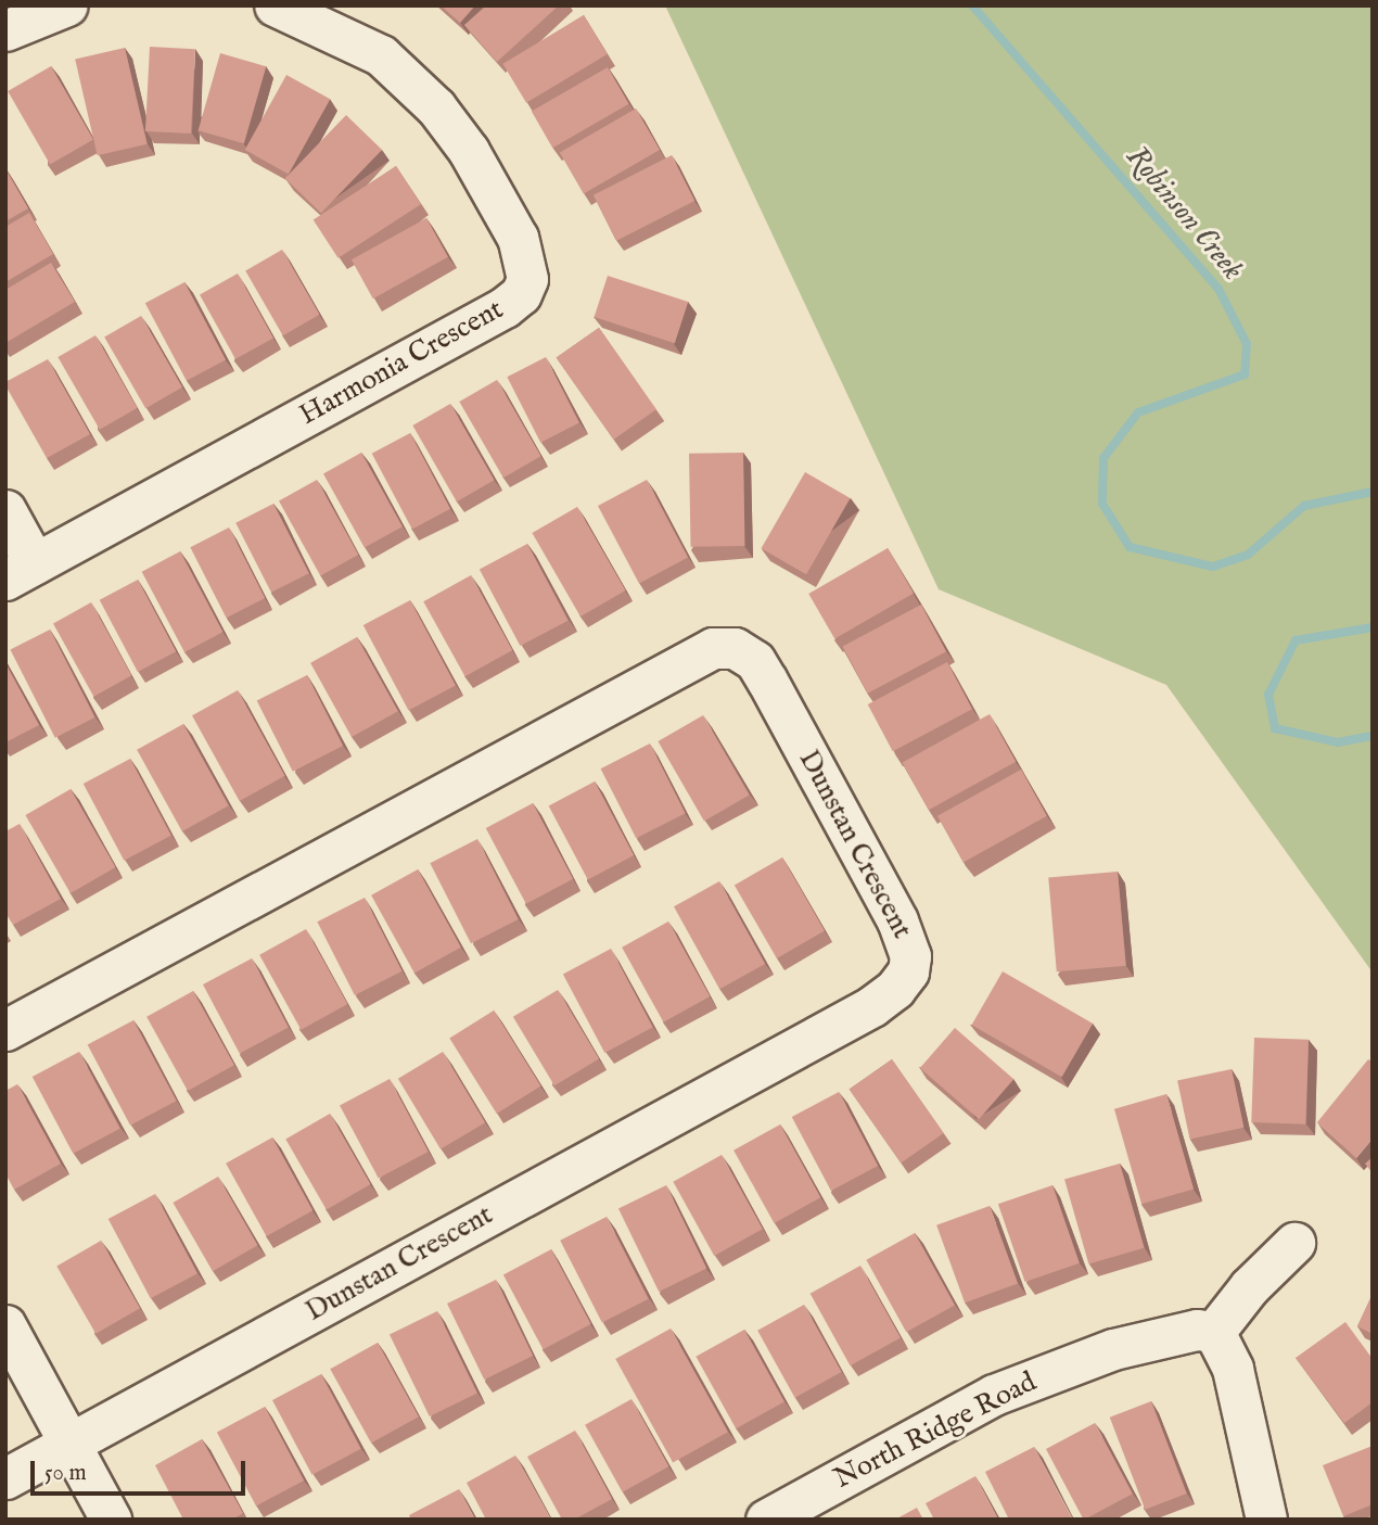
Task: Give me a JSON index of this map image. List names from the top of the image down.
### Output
{
  "streets": {
    "street": ["Harmonia Crescent", "Dunstan Crescent", "North Ridge Road"]
  },
  "water": ["Robinson Creek"],
  "scale_bar": "50 m"
}
